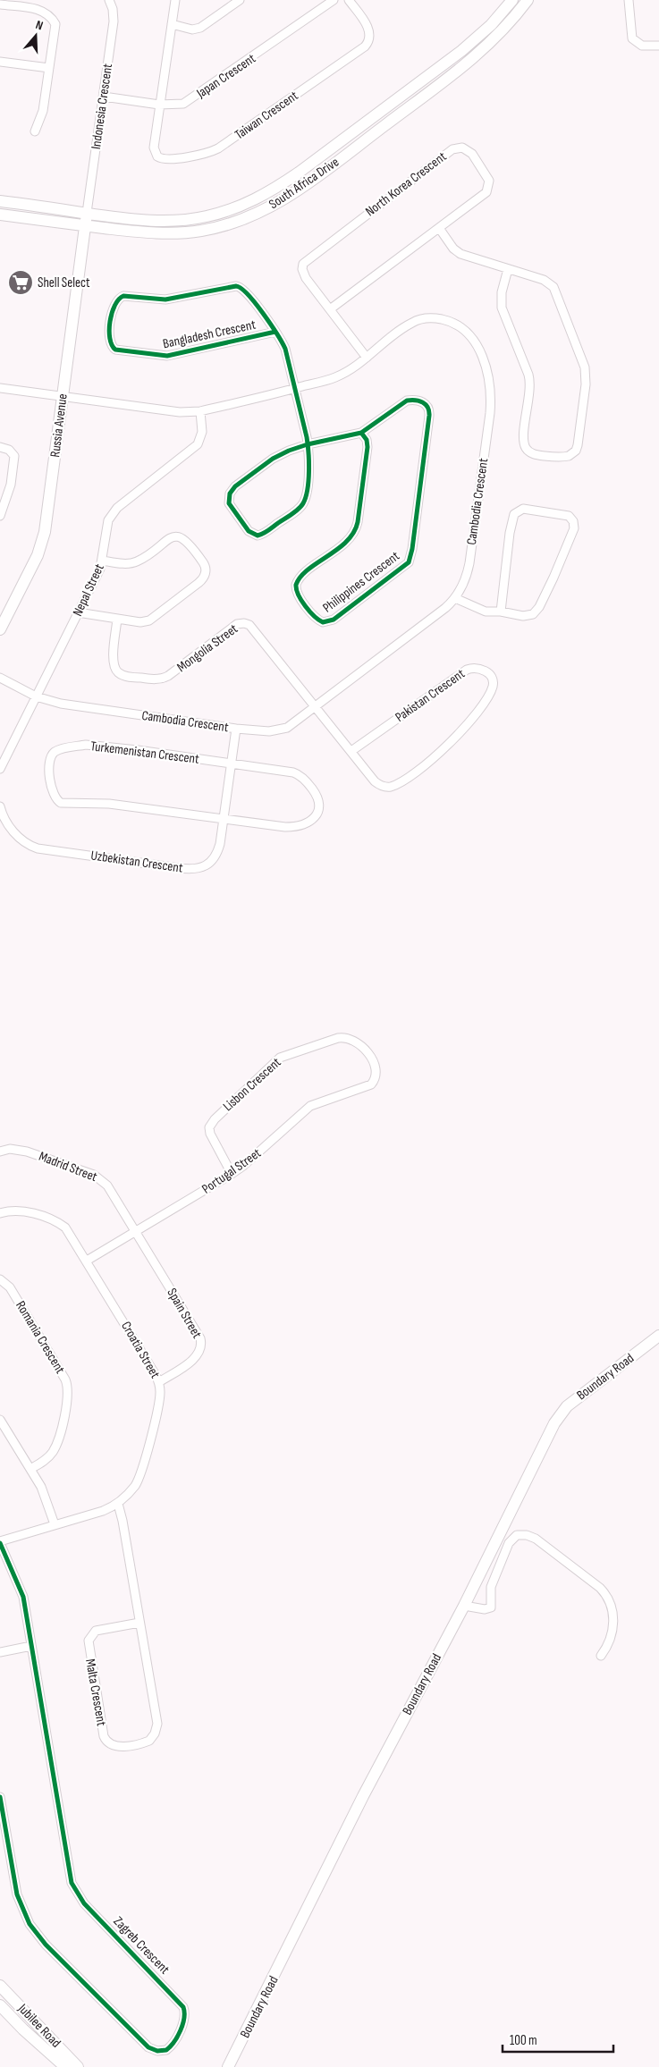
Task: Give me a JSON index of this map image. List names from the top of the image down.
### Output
{
  "streets": {
    "street": [
      "Japan Crescent",
      "Indonesia Crescent",
      "Taiwan Crescent",
      "South Africa Drive",
      "North Korea Crescent",
      "Bangladesh Crescent",
      "Russia Avenue",
      "Cambodia Crescent",
      "Philippines Crescent",
      "Nepal Street",
      "Mongolia Street",
      "Pakistan Crescent",
      "Turkemenistan Crescent",
      "Uzbekistan Crescent",
      "Lisbon Crescent",
      "Madrid Street",
      "Portugal Street",
      "Spain Street",
      "Romania Crescent",
      "Croatia Street",
      "Boundary Road",
      "Malta Crescent",
      "Zagreb Crescent",
      "Jubilee Road"
    ]
  },
  "crossings": [
    ["Japan Crescent", "Indonesia Crescent"],
    ["Japan Crescent", "Taiwan Crescent"],
    ["Indonesia Crescent", "South Africa Drive"],
    ["Indonesia Crescent", "Russia Avenue"],
    ["South Africa Drive", "Russia Avenue"],
    ["North Korea Crescent", "Cambodia Crescent"],
    ["Bangladesh Crescent", "Cambodia Crescent"],
    ["Bangladesh Crescent", "Philippines Crescent"],
    ["Russia Avenue", "Cambodia Crescent"],
    ["Cambodia Crescent", "Nepal Street"],
    ["Cambodia Crescent", "Mongolia Street"],
    ["Cambodia Crescent", "Pakistan Crescent"],
    ["Cambodia Crescent", "Uzbekistan Crescent"],
    ["Mongolia Street", "Pakistan Crescent"],
    ["Turkemenistan Crescent", "Uzbekistan Crescent"],
    ["Lisbon Crescent", "Portugal Street"],
    ["Madrid Street", "Portugal Street"],
    ["Madrid Street", "Spain Street"],
    ["Portugal Street", "Spain Street"],
    ["Portugal Street", "Croatia Street"],
    ["Spain Street", "Croatia Street"],
    ["Croatia Street", "Malta Crescent"],
    ["Croatia Street", "Zagreb Crescent"]
  ],
  "places": {
    "supermarket": ["Shell Select"]
  },
  "scale_bar": "100 m",
  "north": "top"
}
